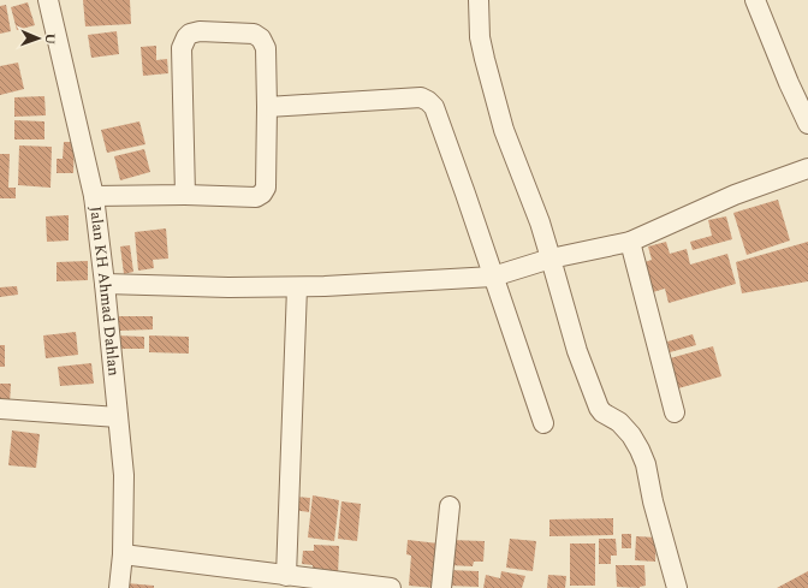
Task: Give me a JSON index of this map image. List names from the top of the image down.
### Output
{
  "streets": {
    "street": ["Jalan KH Ahmad Dahlan"]
  },
  "north": "right"
}
